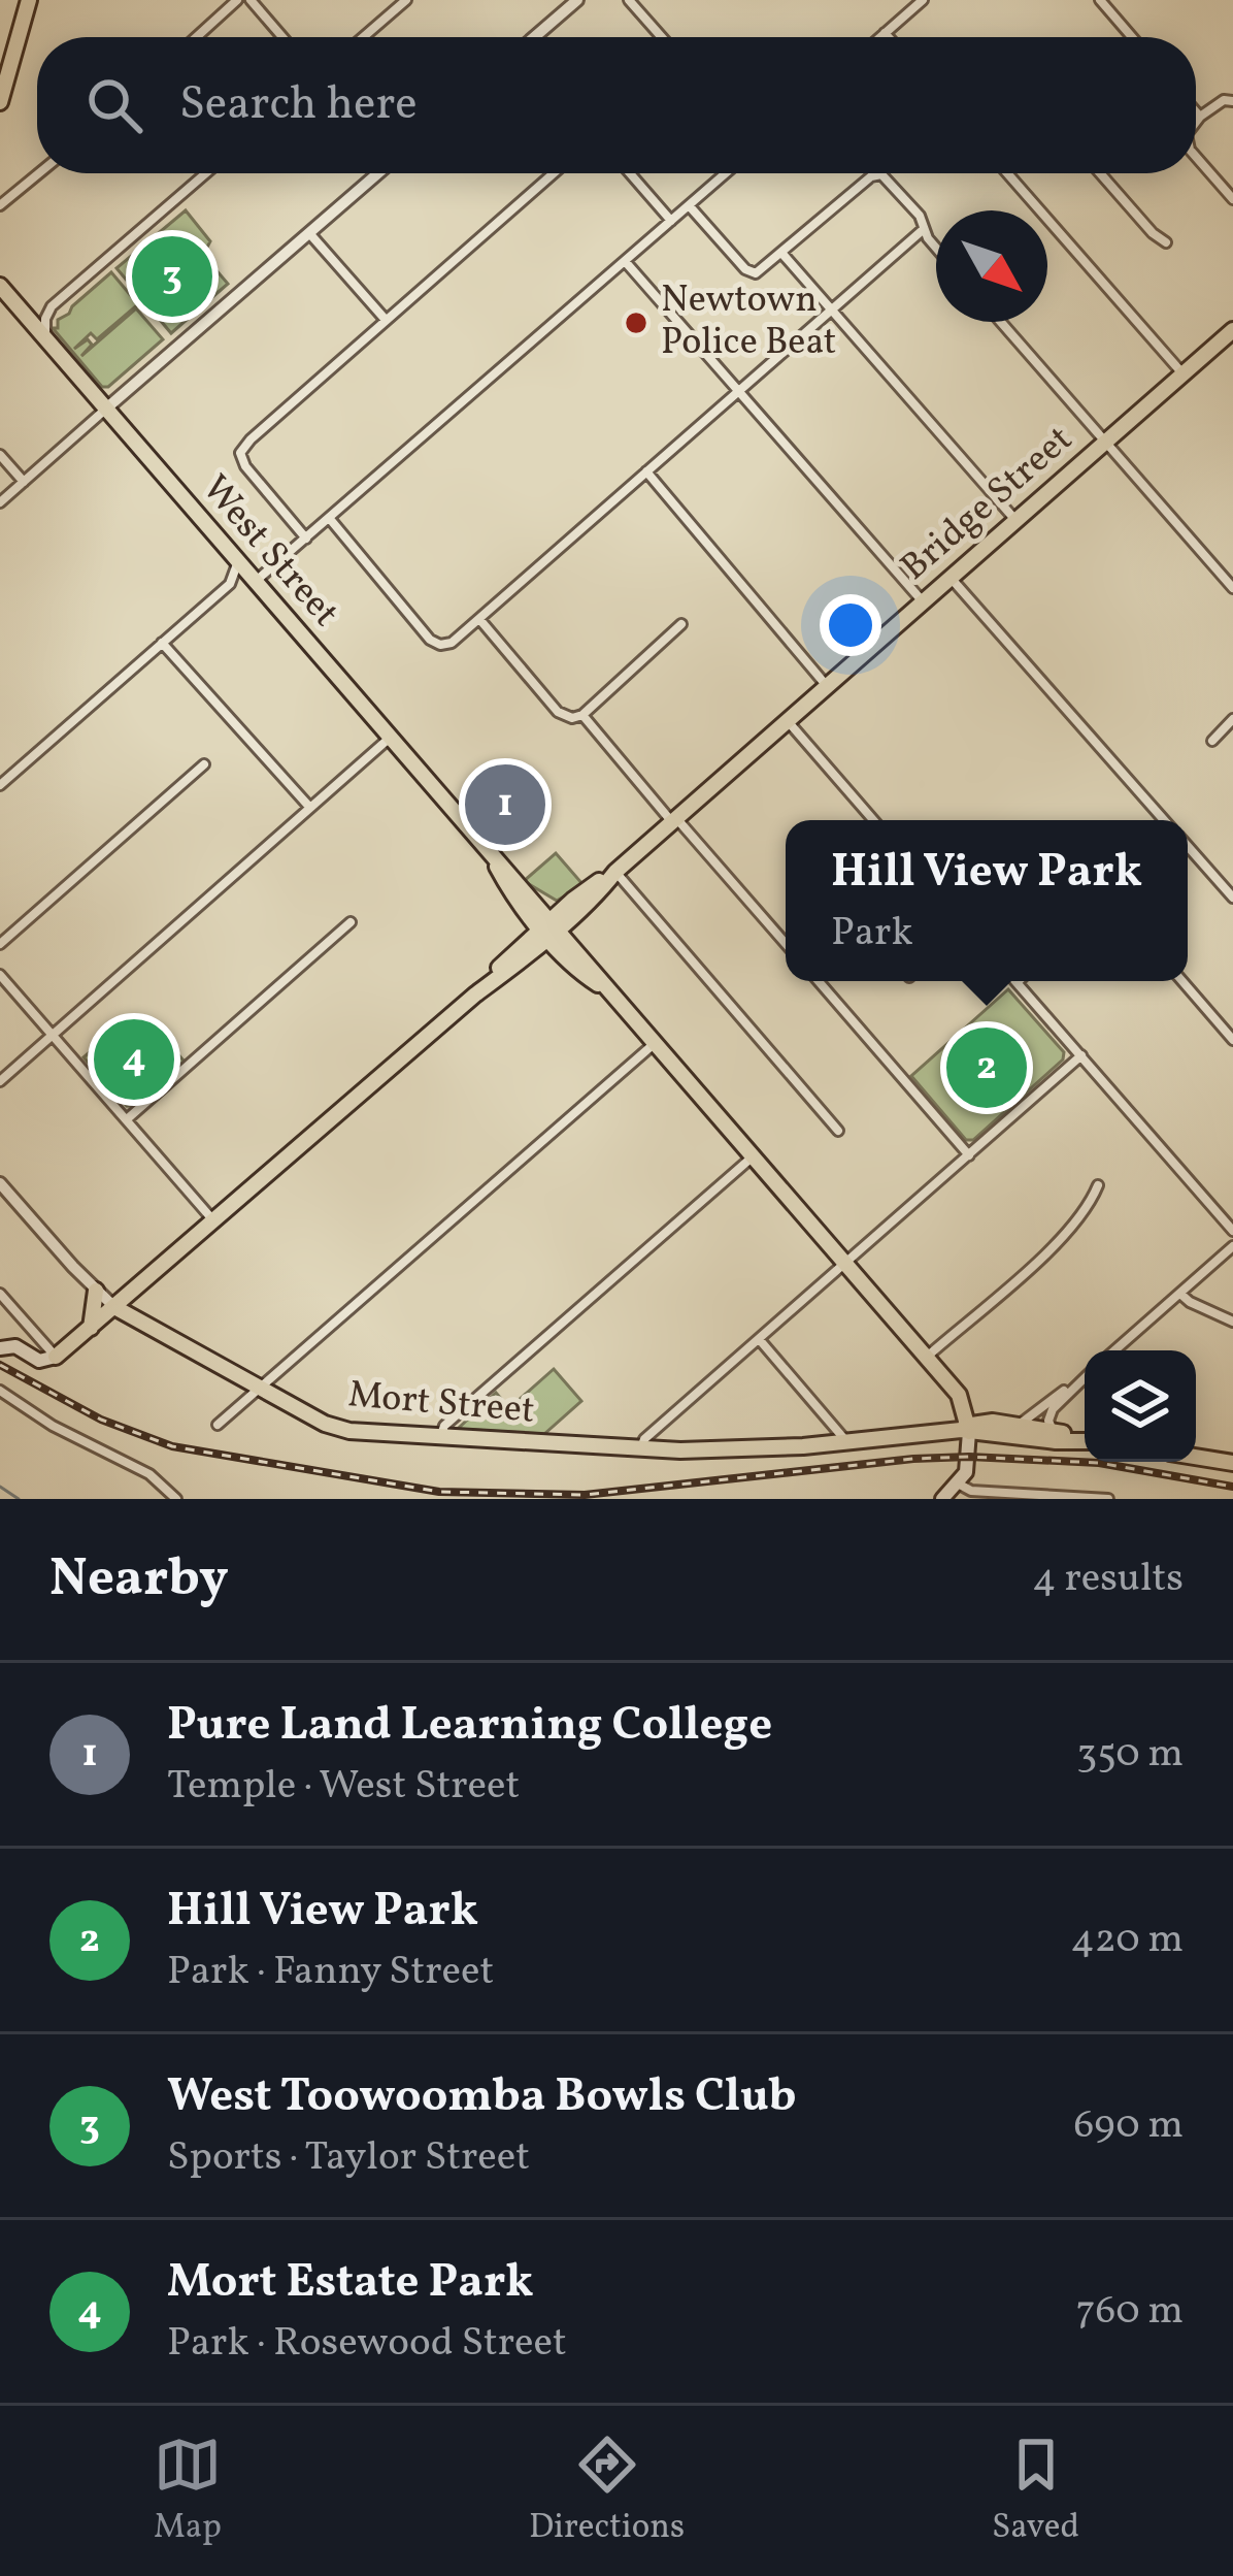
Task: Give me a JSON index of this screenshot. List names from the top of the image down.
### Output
{
  "streets": {
    "main road": ["Bridge Street", "West Street", "Mort Street"]
  },
  "crossings": [
    ["Bridge Street", "West Street"],
    ["Bridge Street", "Mort Street"],
    ["West Street", "Mort Street"]
  ],
  "places": ["Newtown Police Beat"],
  "north": "bottom right",
  "page": {
    "search": "Search here",
    "pins": [
      "3",
      "1",
      "4",
      "2"
    ],
    "popup": ["Hill View Park", "Park"],
    "heading": ["Nearby", "4 results"],
    "list": [
      {
        "mark": "1",
        "name": "Pure Land Learning College",
        "note": "Temple · West Street",
        "value": "350 m"
      },
      {
        "mark": "2",
        "name": "Hill View Park",
        "note": "Park · Fanny Street",
        "value": "420 m"
      },
      {
        "mark": "3",
        "name": "West Toowoomba Bowls Club",
        "note": "Sports · Taylor Street",
        "value": "690 m"
      },
      {
        "mark": "4",
        "name": "Mort Estate Park",
        "note": "Park · Rosewood Street",
        "value": "760 m"
      }
    ],
    "nav": ["Map", "Directions", "Saved"]
  }
}
